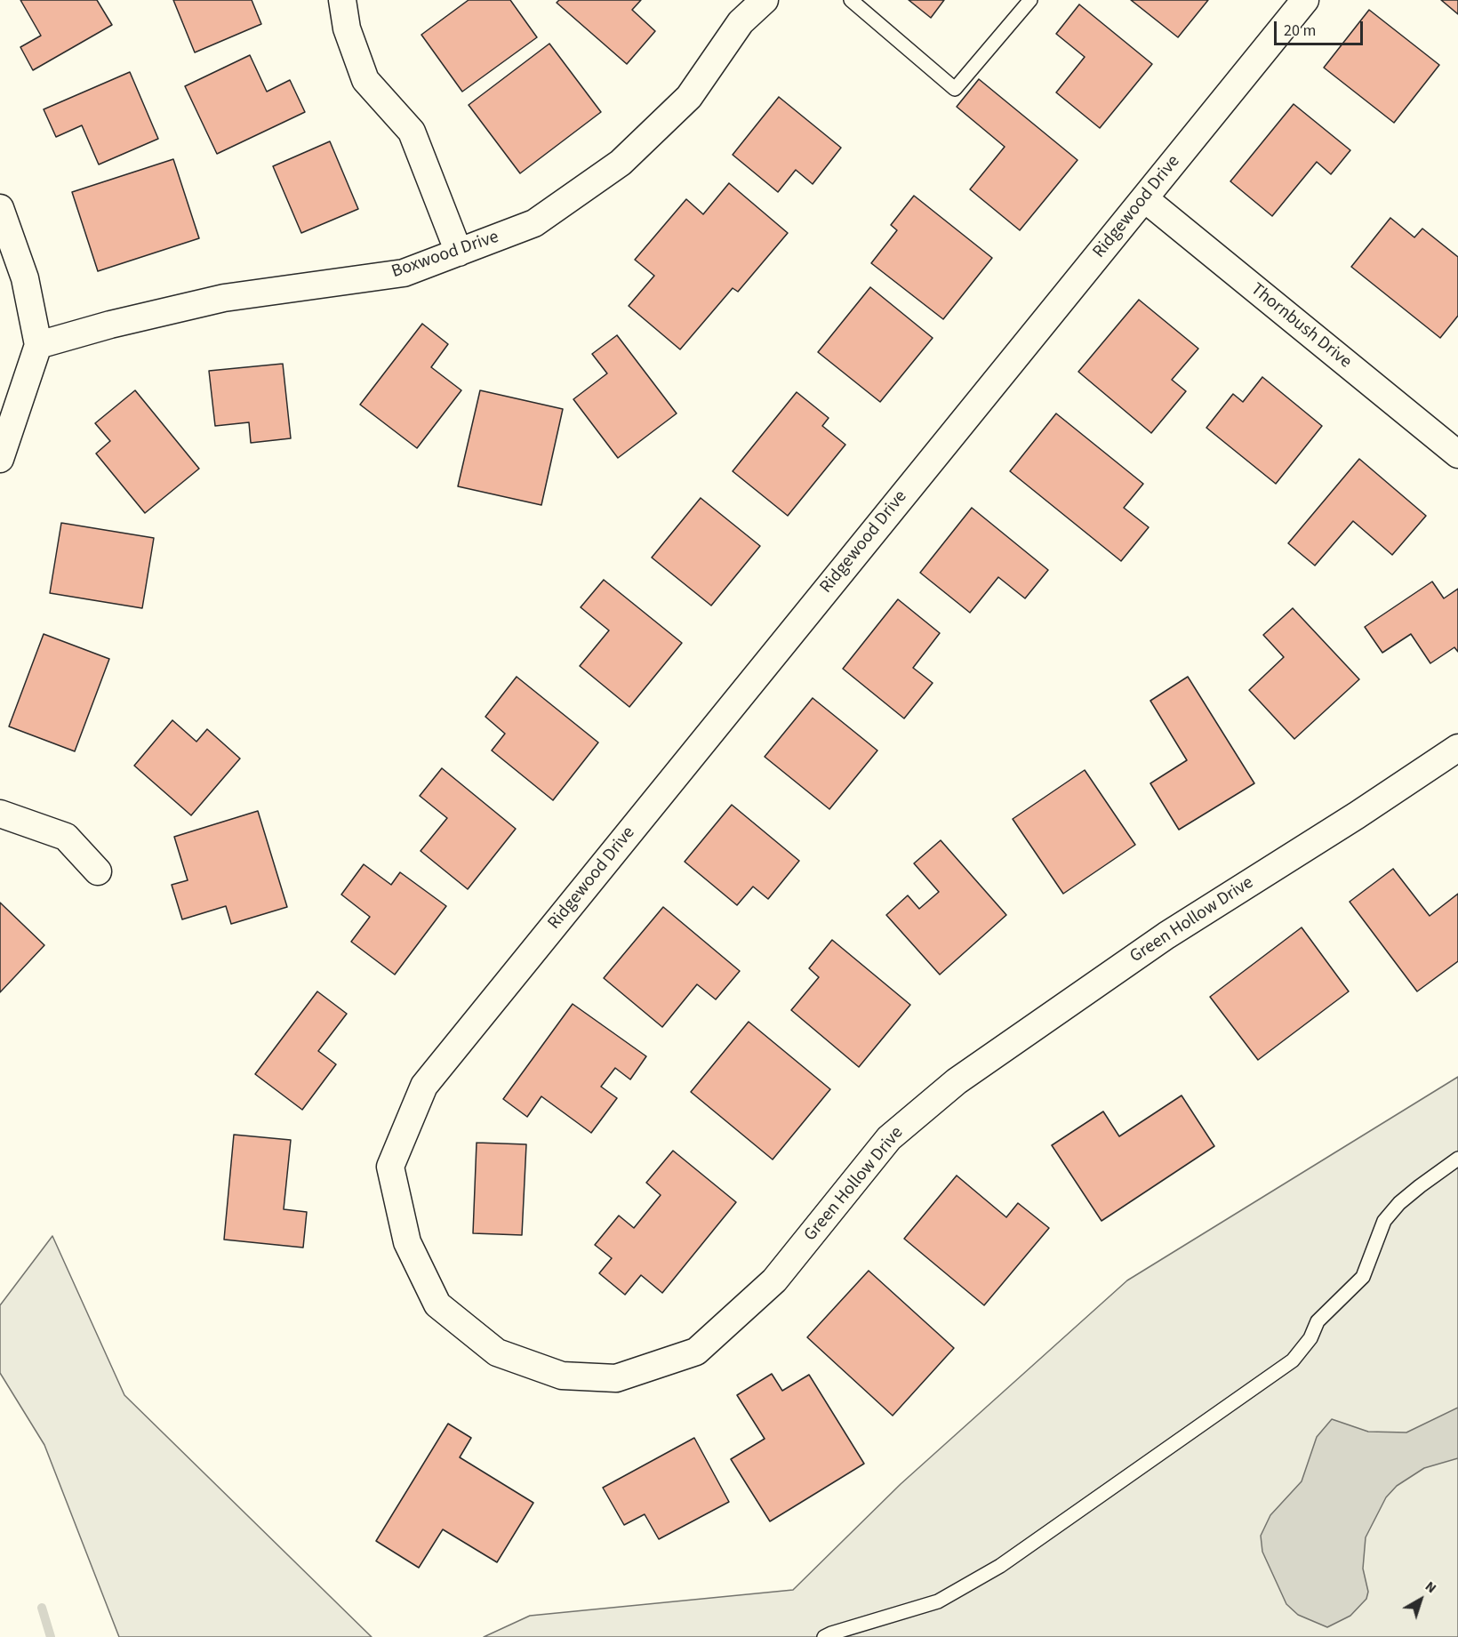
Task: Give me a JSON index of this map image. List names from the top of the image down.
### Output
{
  "streets": {
    "street": [
      "Ridgewood Drive",
      "Boxwood Drive",
      "Thornbush Drive",
      "Green Hollow Drive"
    ]
  },
  "crossings": [
    ["Ridgewood Drive", "Thornbush Drive"],
    ["Ridgewood Drive", "Green Hollow Drive"]
  ],
  "scale_bar": "20 m",
  "north": "top right"
}
